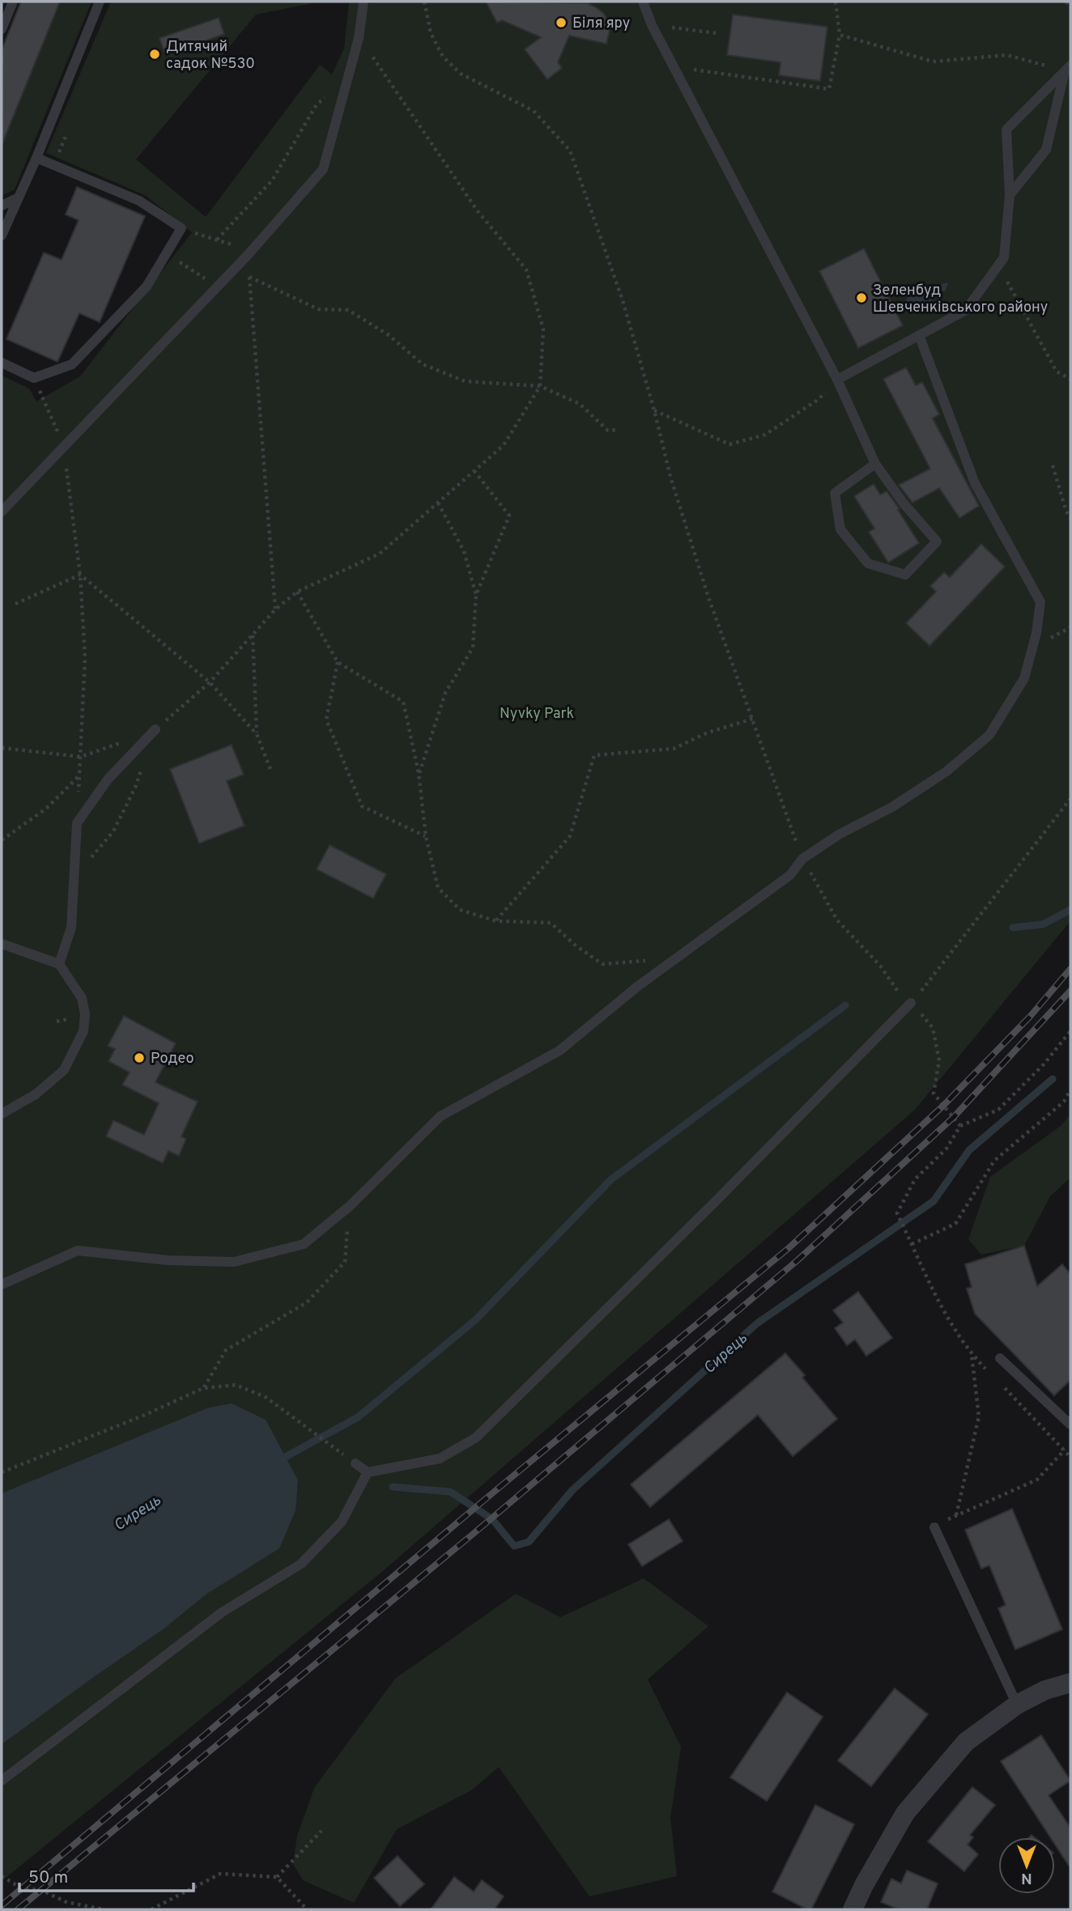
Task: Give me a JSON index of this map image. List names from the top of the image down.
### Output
{
  "water": ["Сирець"],
  "parks": ["Nyvky Park"],
  "places": [
    "Біля яру",
    "Дитячий садок №530",
    "Зеленбуд Шевченківського району",
    "Родео"
  ],
  "scale_bar": "50 m",
  "north": "bottom"
}
